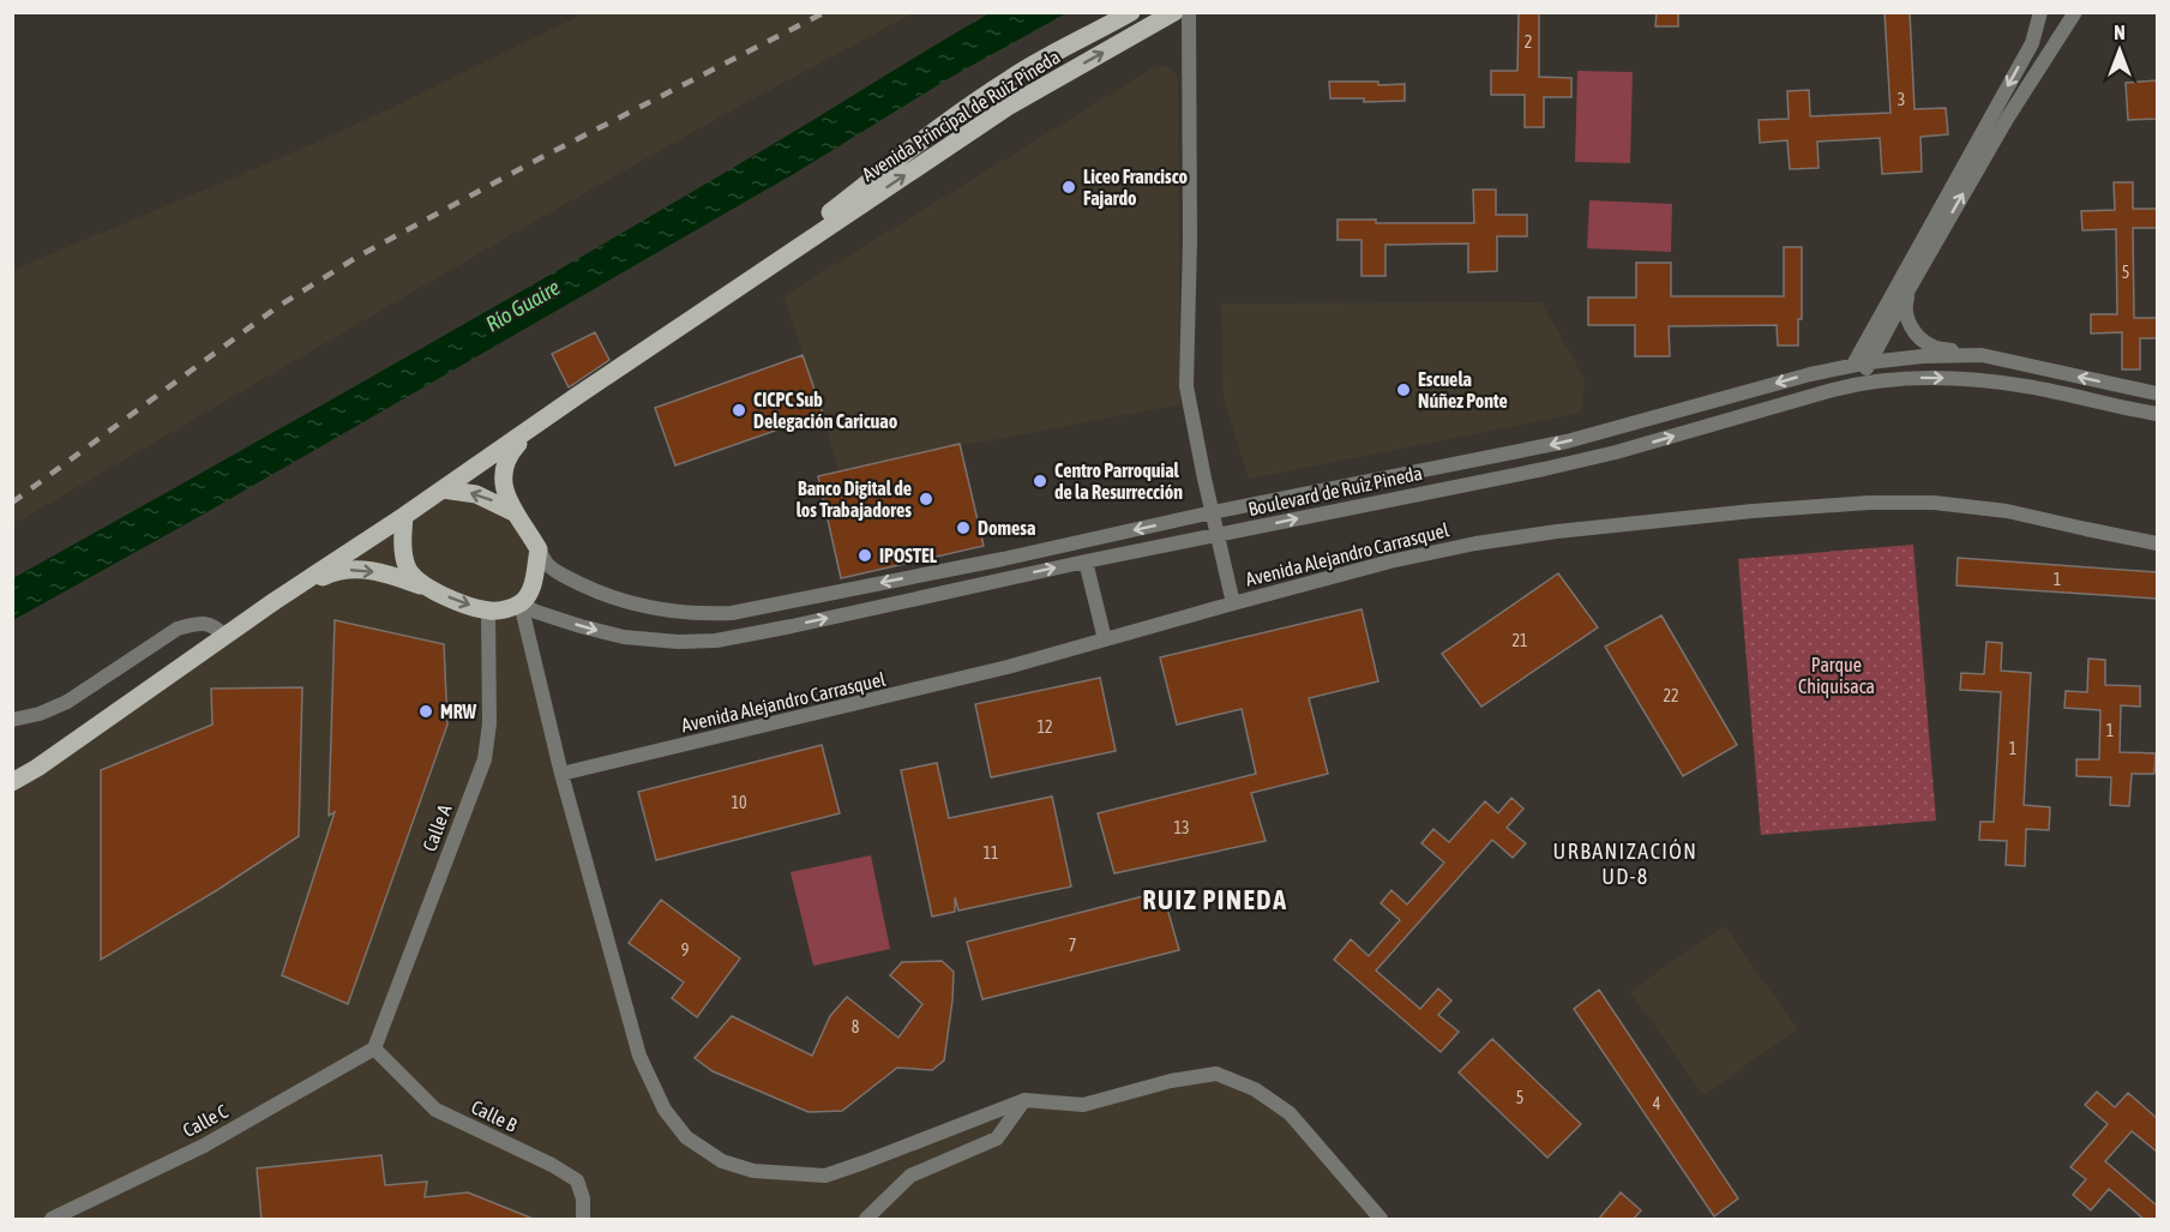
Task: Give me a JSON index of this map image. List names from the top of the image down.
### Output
{
  "streets": {
    "main road": ["Avenida Principal de Ruiz Pineda"],
    "street": [
      "Boulevard de Ruiz Pineda",
      "Avenida Alejandro Carrasquel",
      "Calle A",
      "Calle B",
      "Calle C"
    ]
  },
  "crossings": [
    ["Avenida Principal de Ruiz Pineda", "Boulevard de Ruiz Pineda"],
    ["Avenida Principal de Ruiz Pineda", "Calle A"],
    ["Boulevard de Ruiz Pineda", "Calle A"],
    ["Calle A", "Calle B"],
    ["Calle A", "Calle C"],
    ["Calle B", "Calle C"]
  ],
  "districts": ["URBANIZACIÓN UD-8", "RUIZ PINEDA"],
  "water": ["Río Guaire"],
  "parks": ["Parque Chiquisaca"],
  "places": [
    "Liceo Francisco Fajardo",
    "Escuela Núñez Ponte",
    "CICPC Sub Delegación Caricuao",
    "Centro Parroquial de la Resurrección",
    "Banco Digital de los Trabajadores",
    "Domesa",
    "IPOSTEL",
    "MRW"
  ],
  "house_numbers": [
    "2",
    "3",
    "5",
    "1",
    "21",
    "22",
    "12",
    "1",
    "1",
    "10",
    "13",
    "11",
    "7",
    "9",
    "8",
    "5",
    "4"
  ],
  "north": "top"
}
